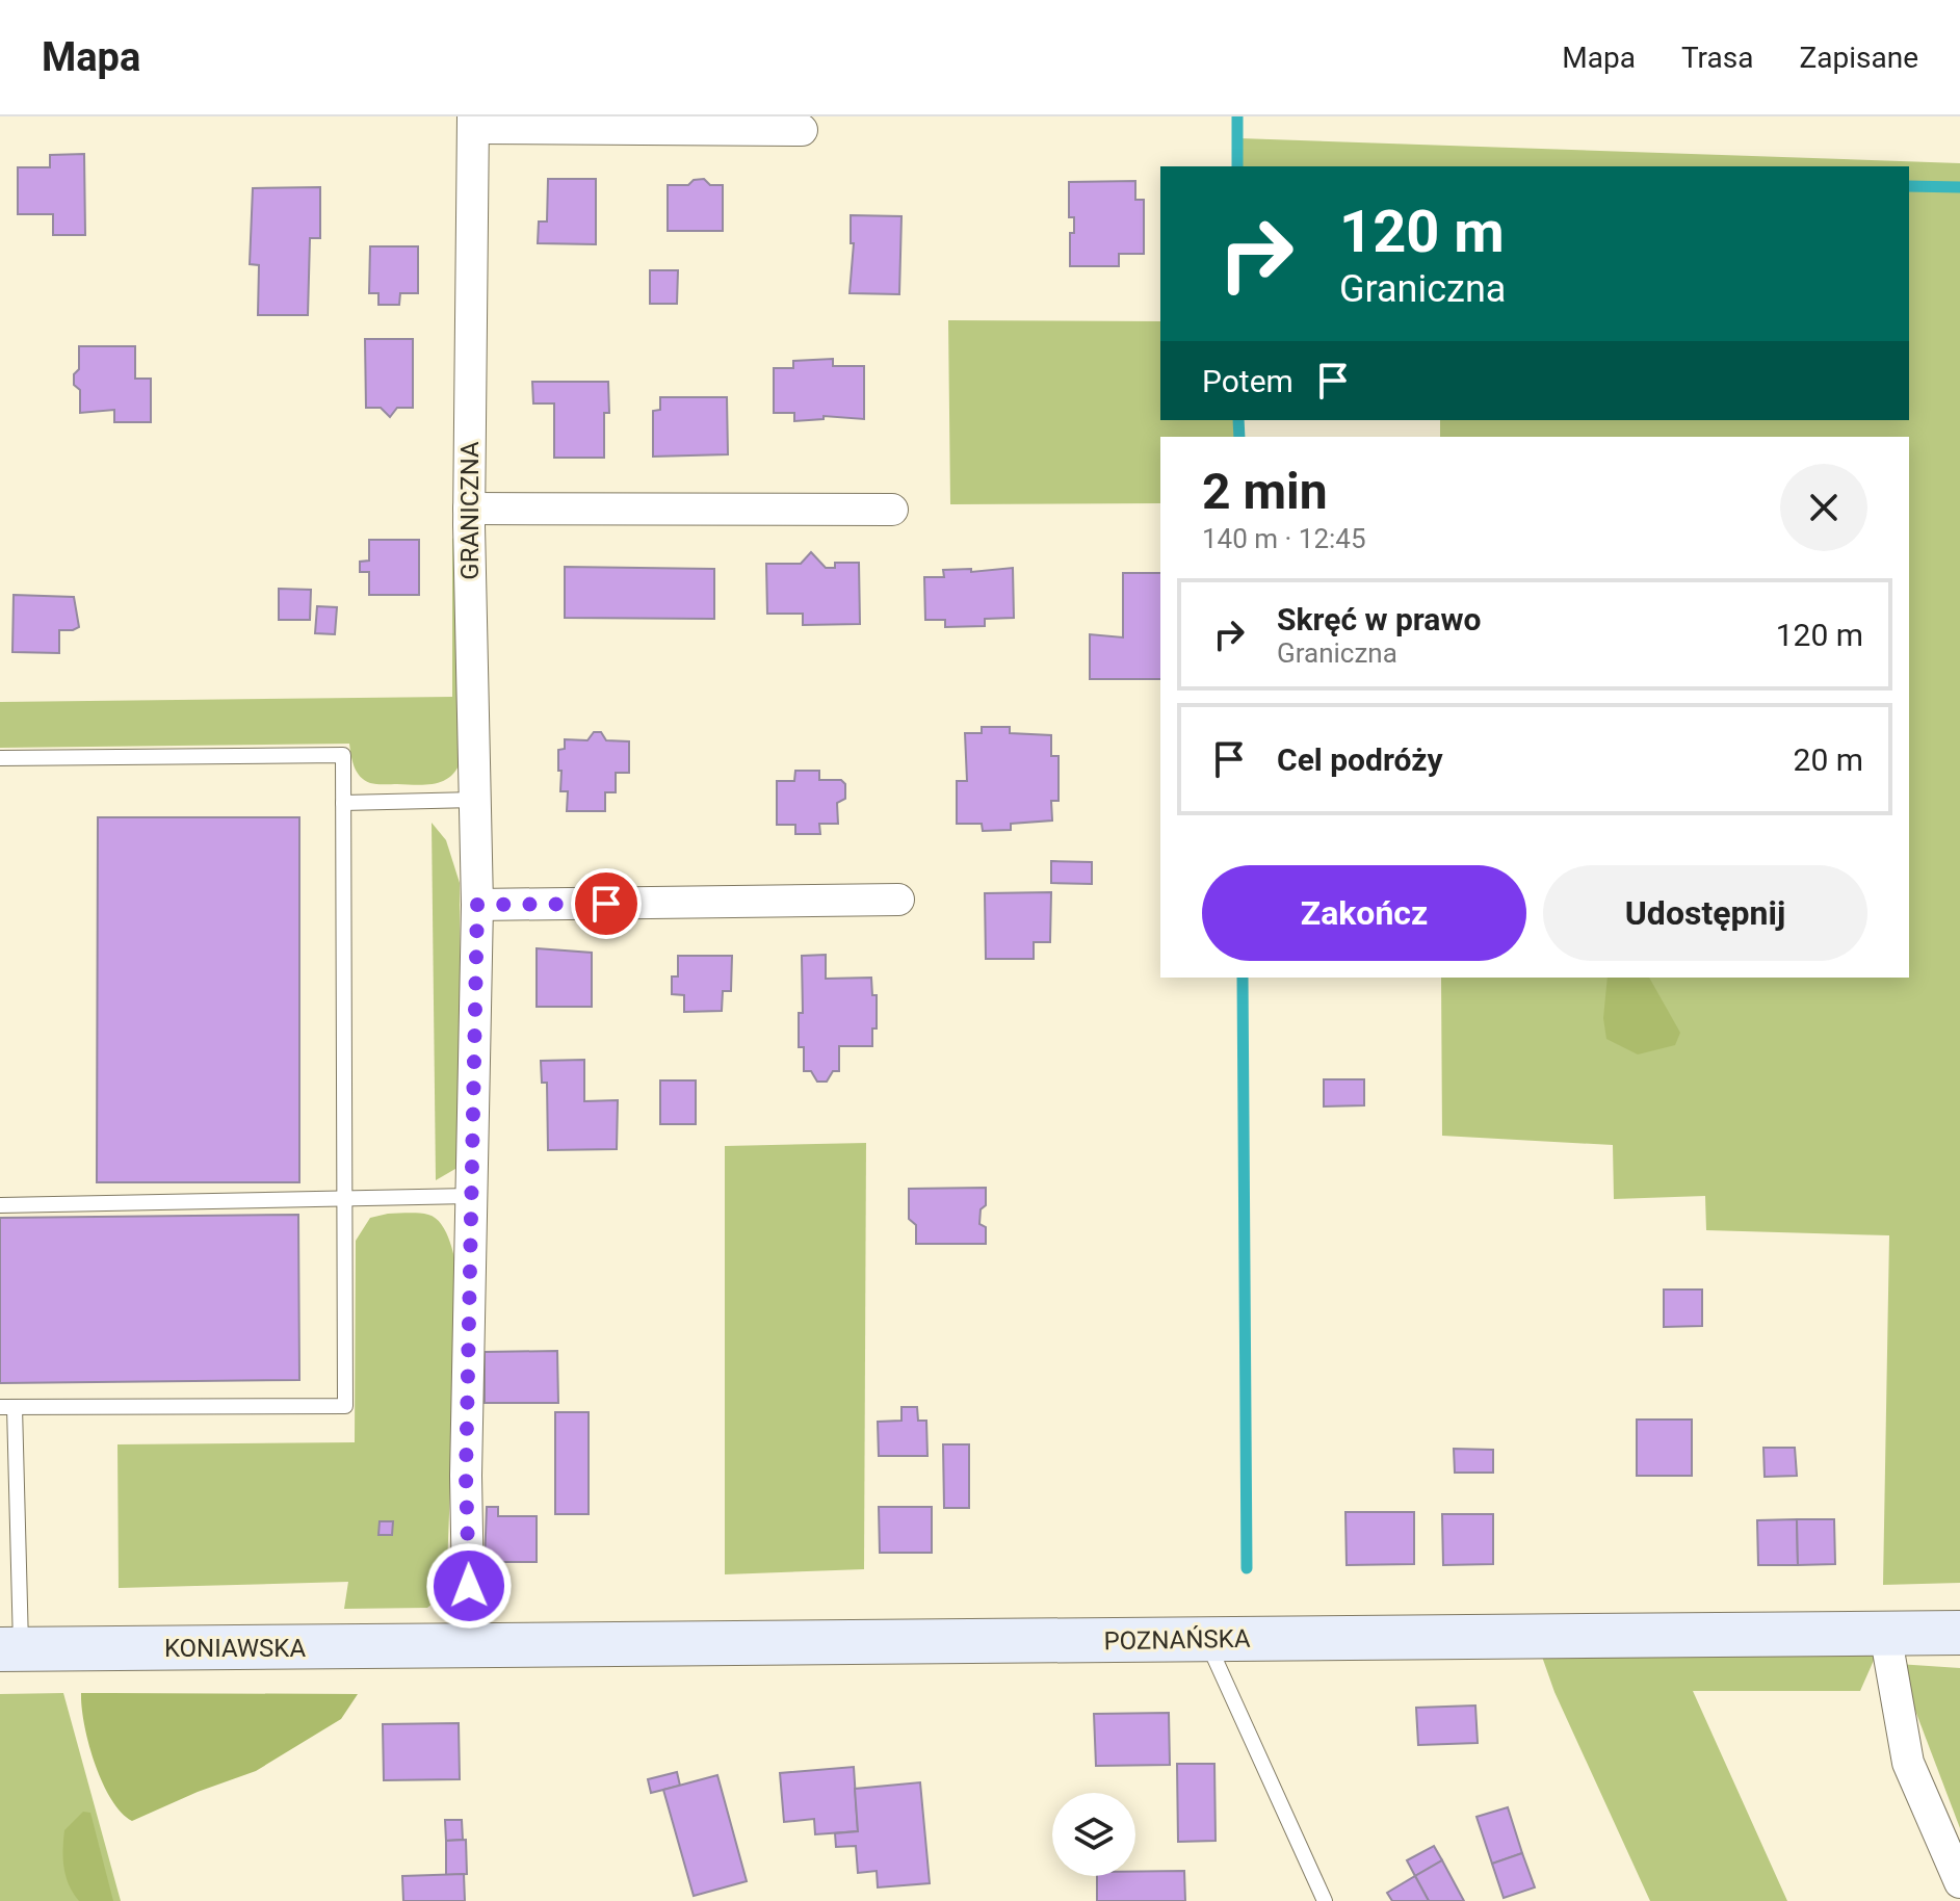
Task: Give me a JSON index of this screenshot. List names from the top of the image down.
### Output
{
  "streets": {
    "main road": ["POZNAŃSKA", "KONIAWSKA"],
    "street": ["GRANICZNA"]
  },
  "crossings": [
    ["GRANICZNA", "POZNAŃSKA"],
    ["GRANICZNA", "KONIAWSKA"],
    ["POZNAŃSKA", "KONIAWSKA"]
  ],
  "page": {
    "header": "Mapa",
    "nav": ["Mapa", "Trasa", "Zapisane"],
    "turn": ["120 m", "Graniczna"],
    "then": "Potem",
    "heading": ["2 min", "140 m · 12:45"],
    "list": [
      {
        "name": "Skręć w prawo",
        "note": "Graniczna",
        "value": "120 m"
      },
      {
        "name": "Cel podróży",
        "value": "20 m"
      }
    ],
    "buttons": ["Zakończ", "Udostępnij"]
  }
}
